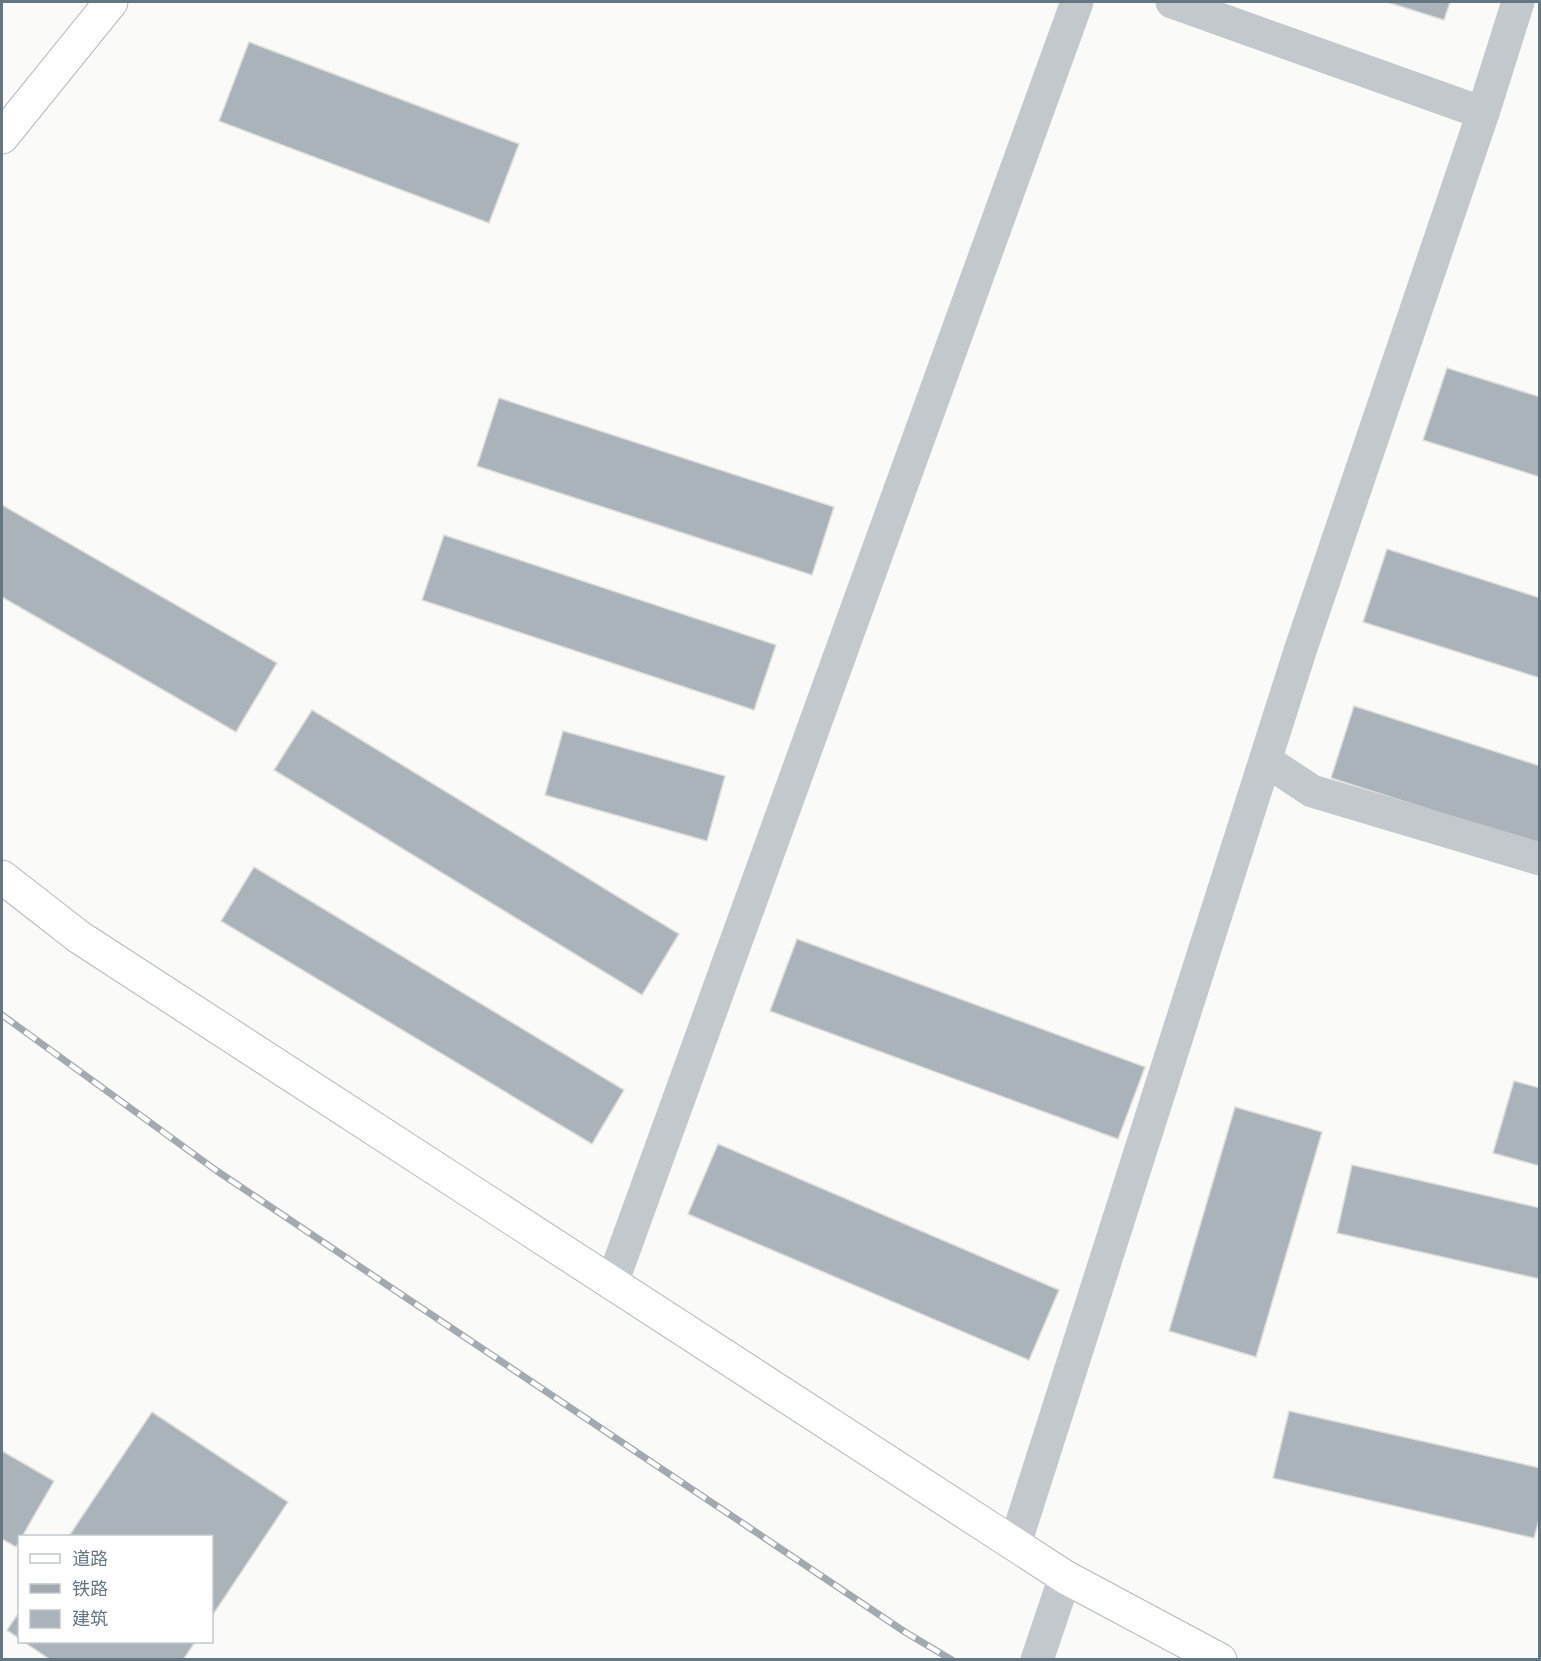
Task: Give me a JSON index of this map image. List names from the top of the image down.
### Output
{
  "legend": ["道路", "铁路", "建筑"]
}
